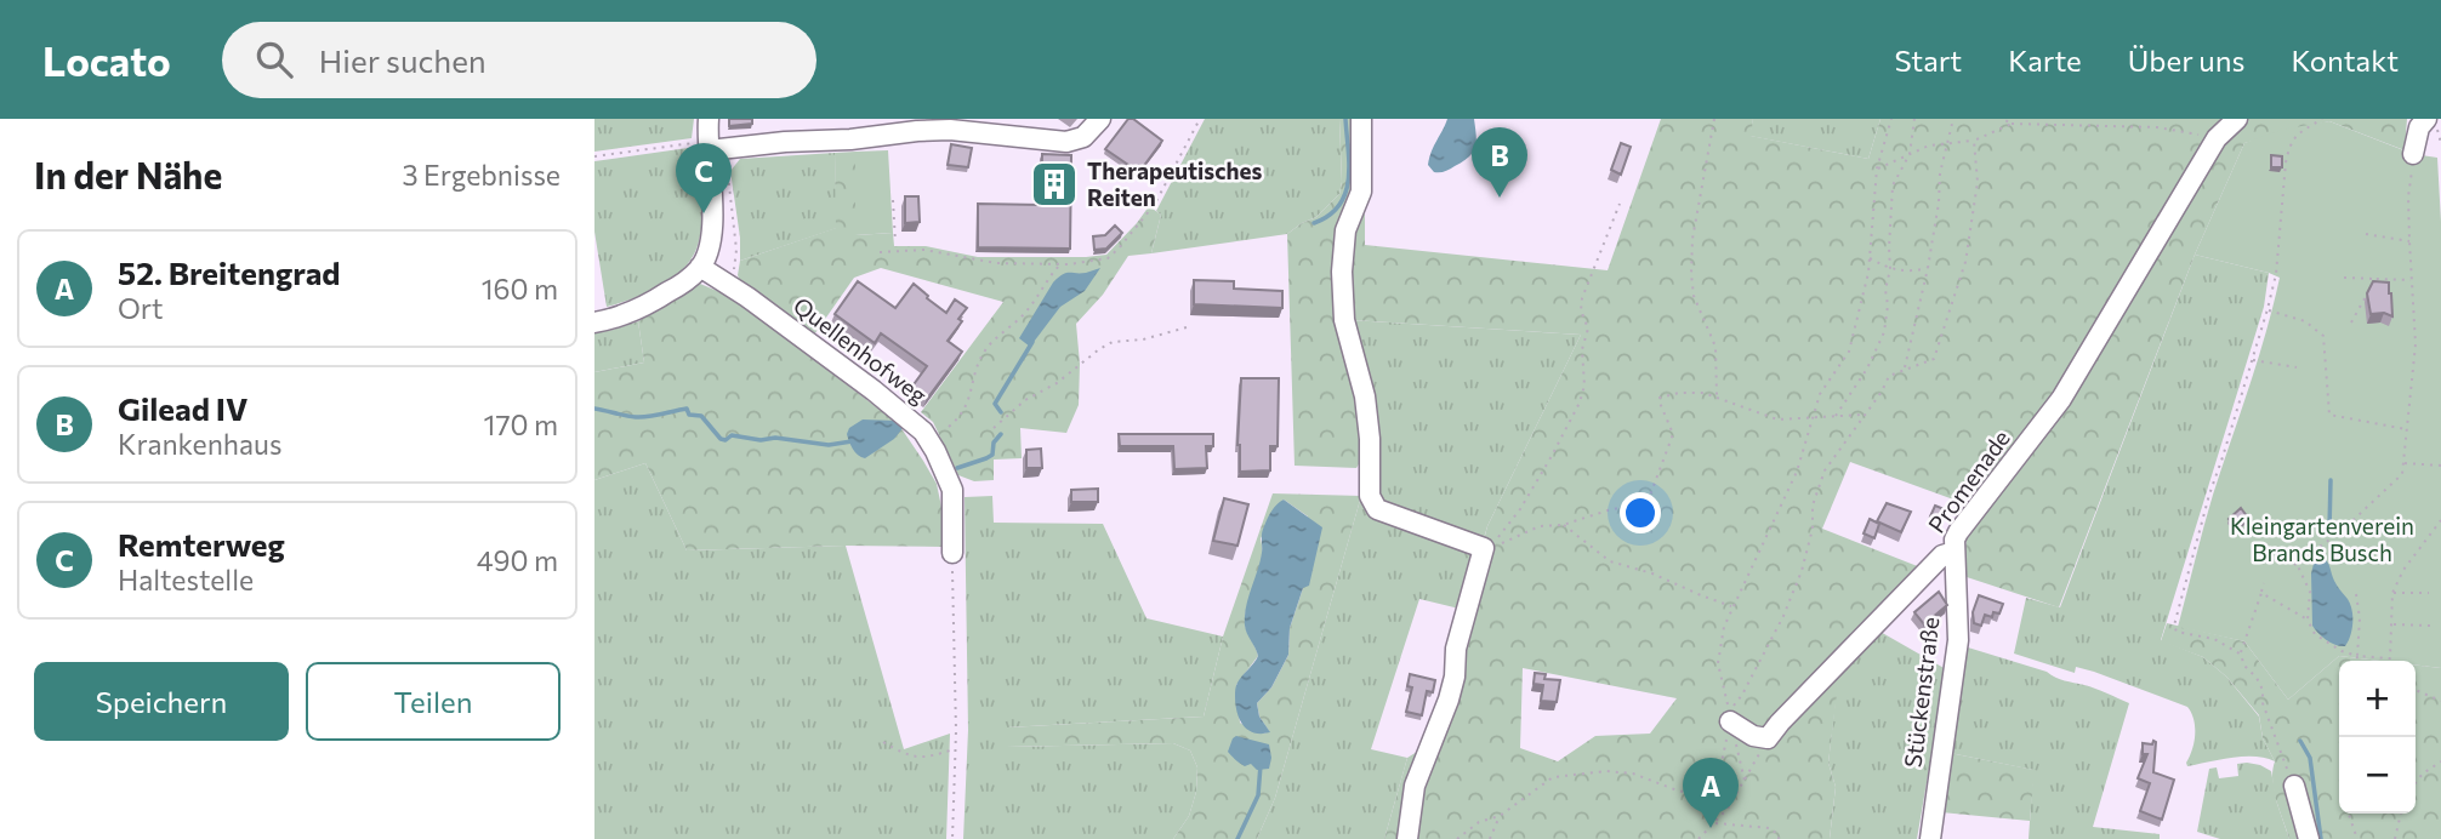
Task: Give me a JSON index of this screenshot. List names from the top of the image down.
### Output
{
  "streets": {
    "street": ["Quellenhofweg", "Promenade", "Stückenstraße"]
  },
  "crossings": [
    ["Promenade", "Stückenstraße"]
  ],
  "parks": ["Kleingartenverein Brands Busch"],
  "places": {
    "building": ["Therapeutisches Reiten"]
  },
  "page": {
    "header": "Locato",
    "search": "Hier suchen",
    "nav": [
      "Start",
      "Karte",
      "Über uns",
      "Kontakt"
    ],
    "heading": ["In der Nähe", "3 Ergebnisse"],
    "pins": ["B", "C", "A"],
    "list": [
      {
        "mark": "A",
        "name": "52. Breitengrad",
        "note": "Ort",
        "value": "160 m"
      },
      {
        "mark": "B",
        "name": "Gilead IV",
        "note": "Krankenhaus",
        "value": "170 m"
      },
      {
        "mark": "C",
        "name": "Remterweg",
        "note": "Haltestelle",
        "value": "490 m"
      }
    ],
    "buttons": ["Speichern", "Teilen"],
    "map_buttons": ["+", "−"]
  }
}
